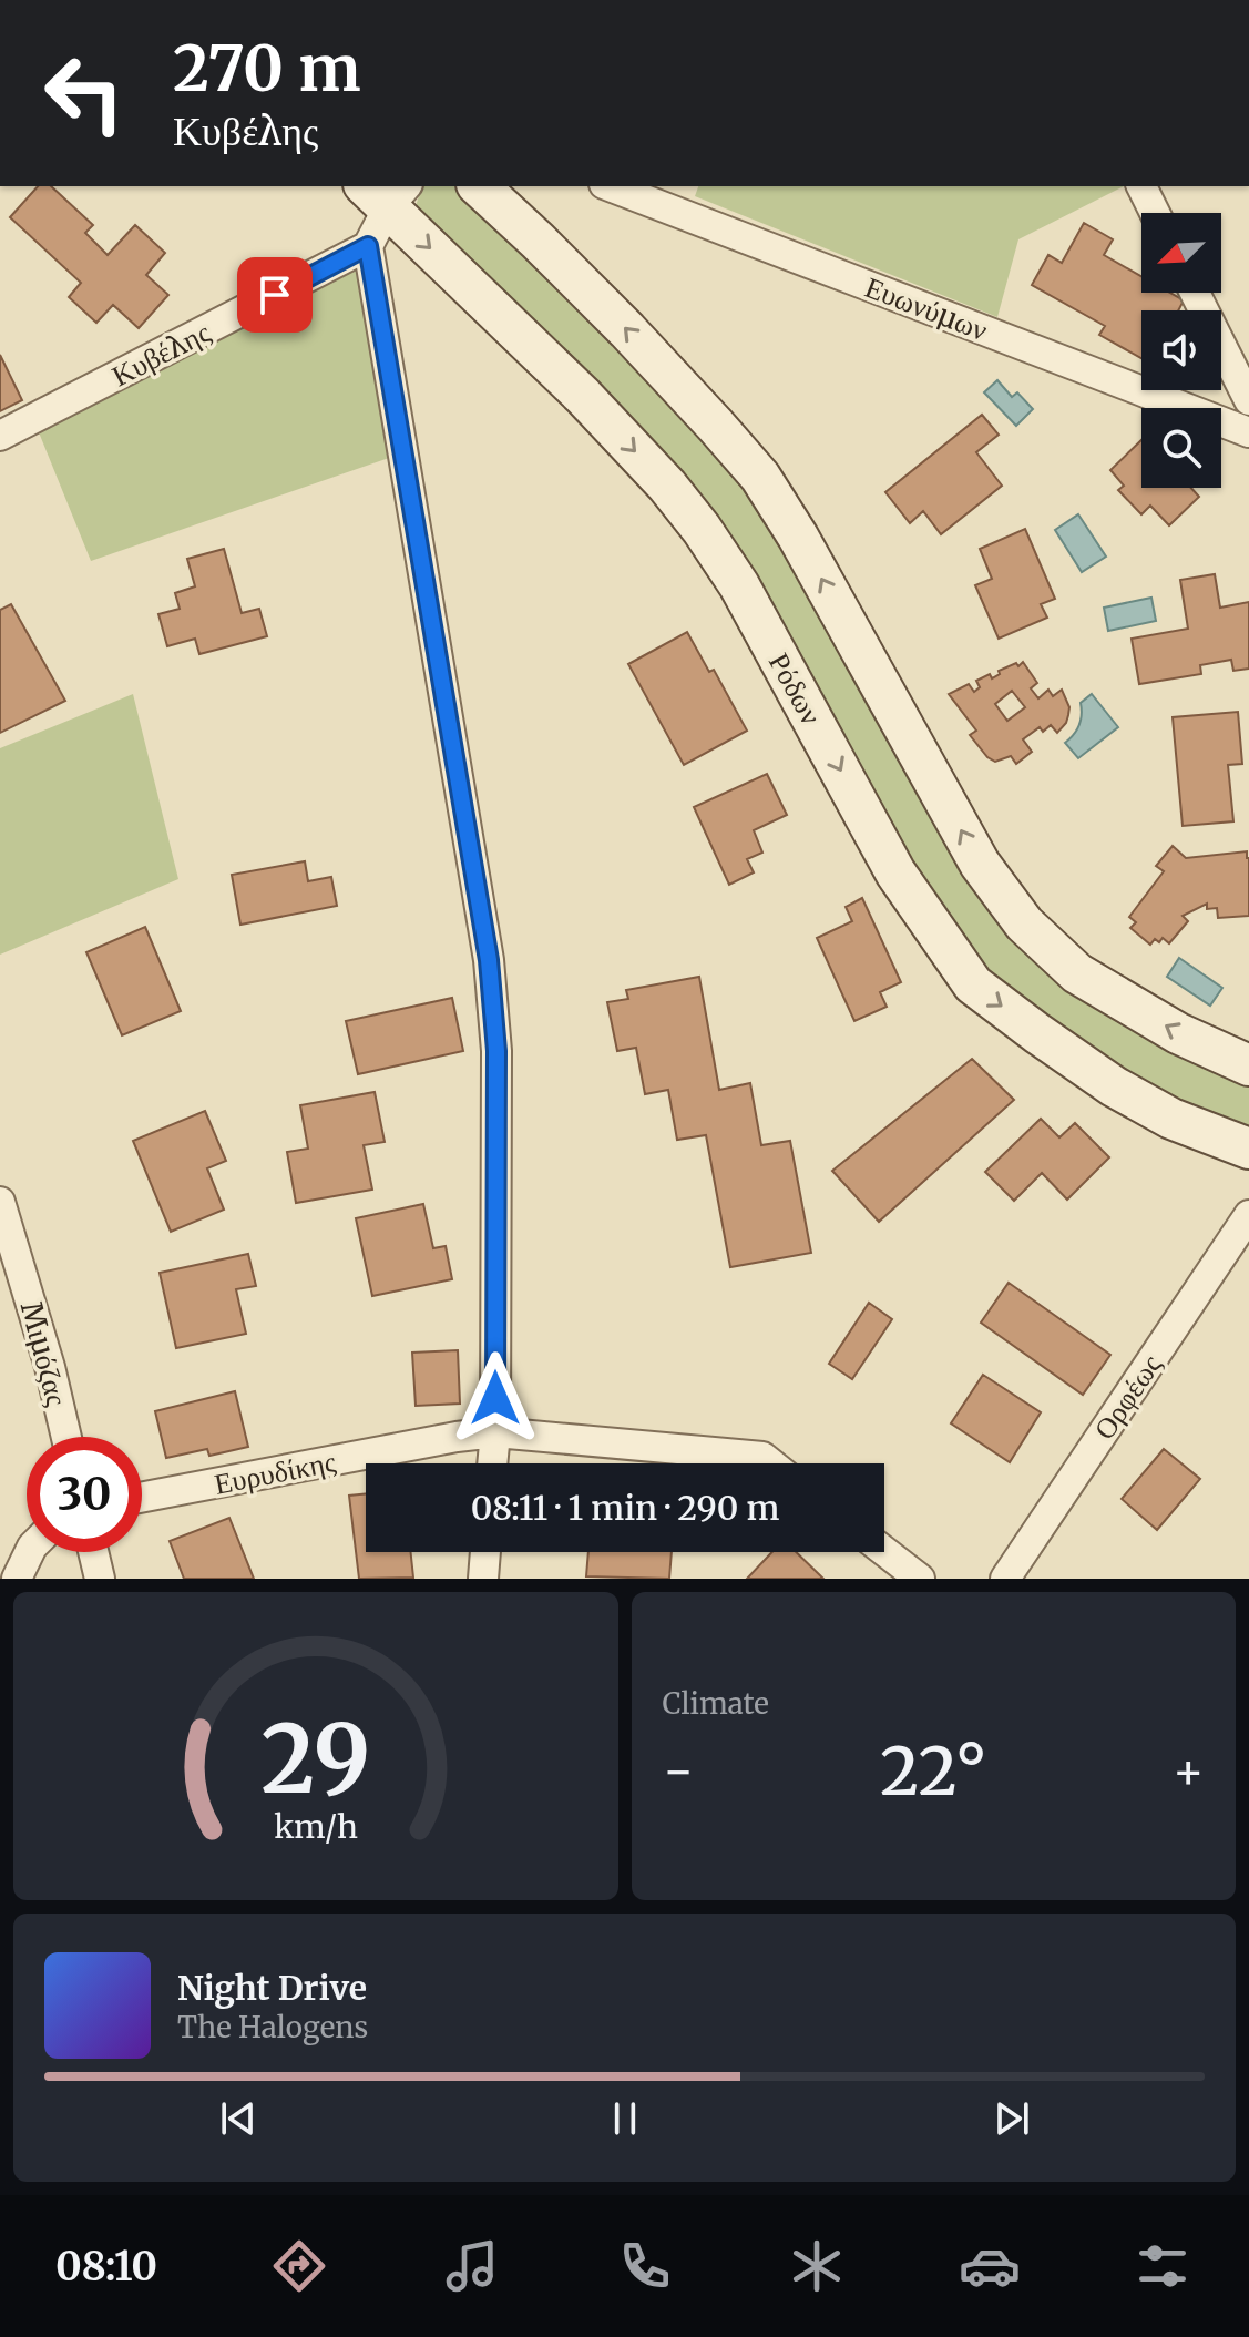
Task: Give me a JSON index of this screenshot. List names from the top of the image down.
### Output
{
  "streets": {
    "street": [
      "Ευωνύμων",
      "Κυβέλης",
      "Ρόδων",
      "Μιμόζας",
      "Ορφέως",
      "Ευρυδίκης"
    ]
  },
  "north": "bottom left",
  "page": {
    "turn": ["270 m", "Κυβέλης"],
    "limit": "30",
    "trip": "08:11 · 1 min · 290 m",
    "tile": "Climate",
    "heat": ["−", "22°", "+"],
    "song": ["Night Drive", "The Halogens"],
    "tabs": "08:10",
    "gauge": ["29", "km/h"]
  }
}
